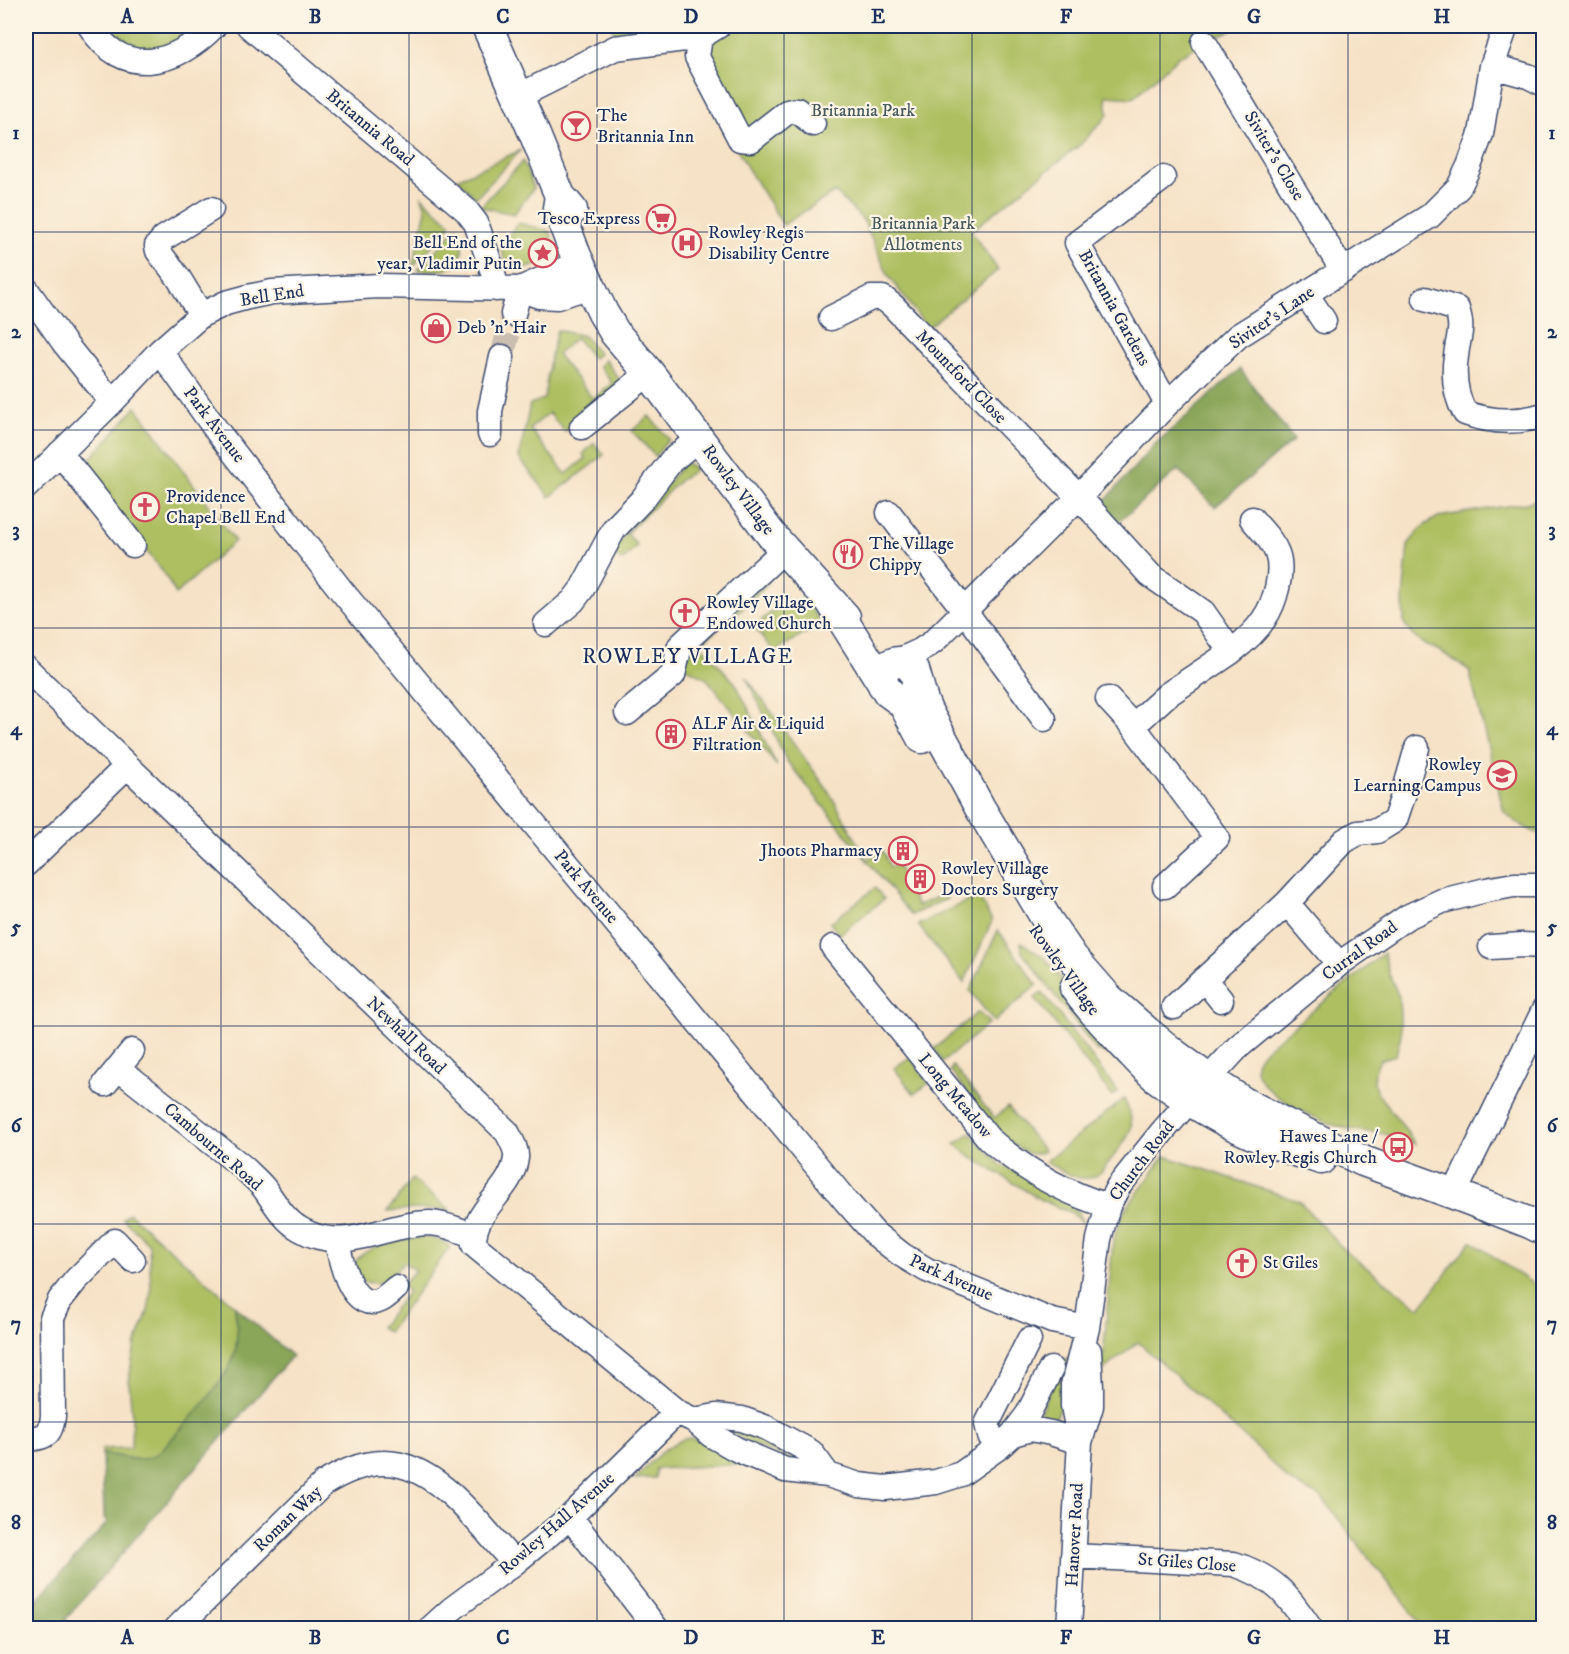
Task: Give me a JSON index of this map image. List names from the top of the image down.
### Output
{
  "streets": {
    "main road": ["Rowley Village"],
    "street": [
      "Britannia Road",
      "Siviter's Close",
      "Bell End",
      "Britannia Gardens",
      "Siviter's Lane",
      "Mountford Close",
      "Park Avenue",
      "Curral Road",
      "Newhall Road",
      "Long Meadow",
      "Cambourne Road",
      "Church Road",
      "Roman Way",
      "Rowley Hall Avenue",
      "Hanover Road",
      "St Giles Close"
    ]
  },
  "crossings": [
    ["Britannia Road", "Bell End"],
    ["Siviter's Close", "Siviter's Lane"],
    ["Bell End", "Park Avenue"],
    ["Bell End", "Rowley Village"],
    ["Britannia Gardens", "Siviter's Lane"],
    ["Siviter's Lane", "Mountford Close"],
    ["Siviter's Lane", "Rowley Village"],
    ["Park Avenue", "Hanover Road"],
    ["Rowley Village", "Curral Road"],
    ["Rowley Village", "Church Road"],
    ["Curral Road", "Church Road"],
    ["Newhall Road", "Cambourne Road"],
    ["Long Meadow", "Church Road"],
    ["Church Road", "Hanover Road"],
    ["Roman Way", "Rowley Hall Avenue"],
    ["Hanover Road", "St Giles Close"]
  ],
  "districts": ["ROWLEY VILLAGE"],
  "parks": ["Britannia Park", "Britannia Park Allotments"],
  "places": {
    "bar": ["The Britannia Inn"],
    "supermarket": ["Tesco Express"],
    "hospital": ["Rowley Regis Disability Centre"],
    "place": ["Bell End of the year, Vladimir Putin"],
    "shop": ["Deb 'n' Hair"],
    "church": ["Providence Chapel Bell End", "Rowley Village Endowed Church", "St Giles"],
    "restaurant": ["The Village Chippy"],
    "building": ["ALF Air & Liquid Filtration", "Jhoots Pharmacy", "Rowley Village Doctors Surgery"],
    "school or university": ["Rowley Learning Campus"],
    "bus stop": ["Hawes Lane / Rowley Regis Church"]
  },
  "grid": {
    "columns": [
      "A",
      "B",
      "C",
      "D",
      "E",
      "F",
      "G",
      "H"
    ],
    "rows": [
      "1",
      "2",
      "3",
      "4",
      "5",
      "6",
      "7",
      "8"
    ]
  }
}
